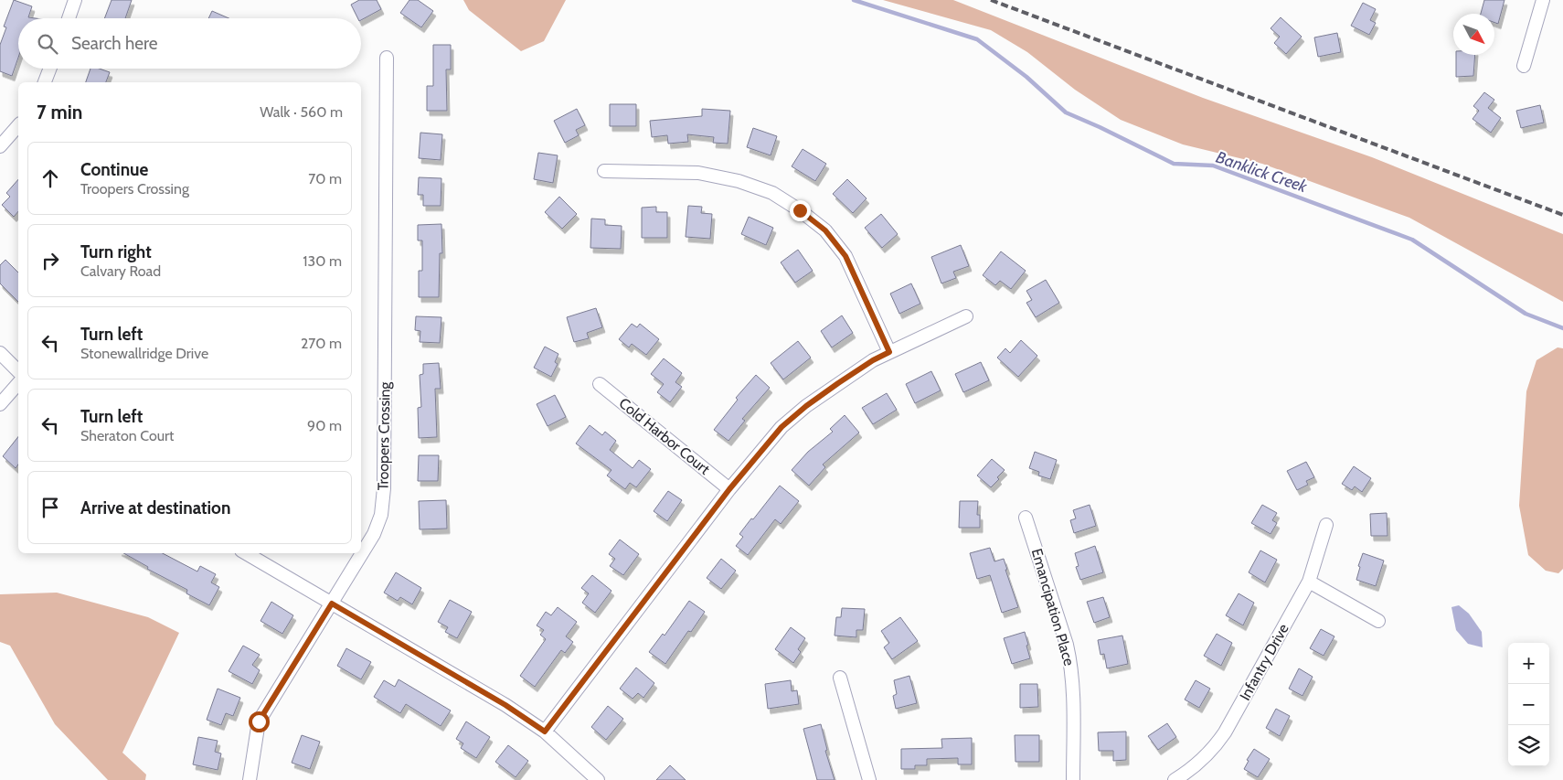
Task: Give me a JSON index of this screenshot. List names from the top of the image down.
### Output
{
  "streets": {
    "street": [
      "Troopers Crossing",
      "Cold Harbor Court",
      "Emancipation Place",
      "Infantry Drive"
    ]
  },
  "water": ["Banklick Creek"],
  "north": "bottom right",
  "page": {
    "search": "Search here",
    "heading": ["7 min", "Walk · 560 m"],
    "list": [
      ["Continue", "Troopers Crossing", "70 m"],
      ["Turn right", "Calvary Road", "130 m"],
      ["Turn left", "Stonewallridge Drive", "270 m"],
      ["Turn left", "Sheraton Court", "90 m"],
      "Arrive at destination"
    ],
    "map_buttons": ["+", "−"]
  }
}
